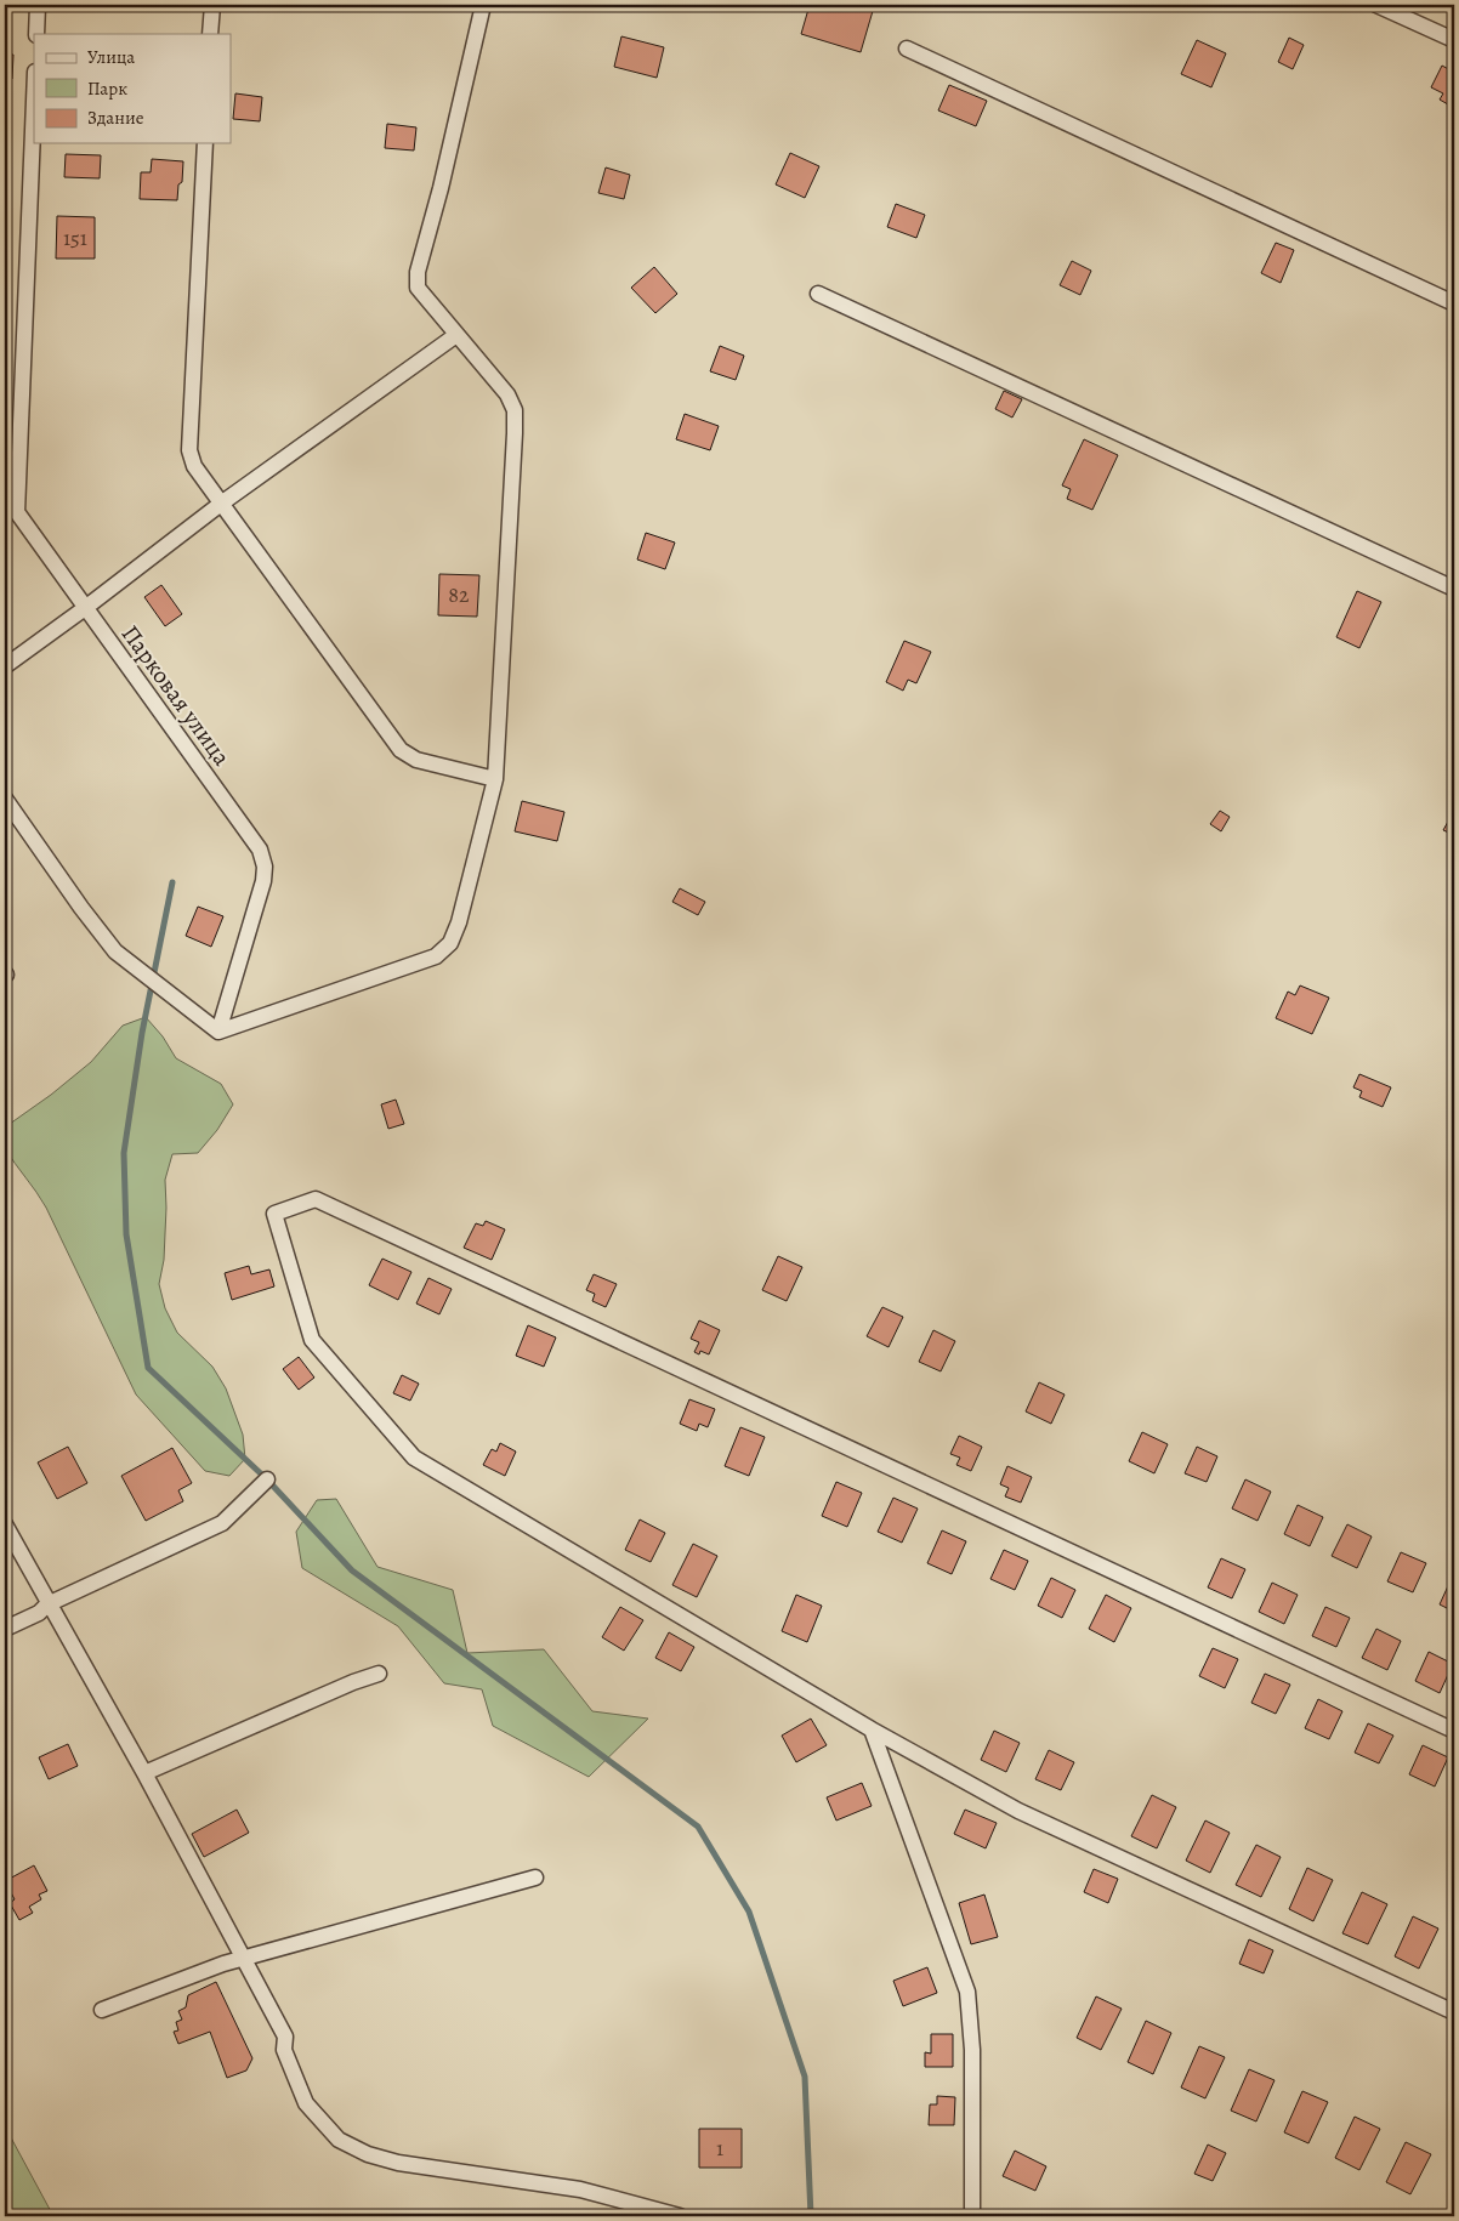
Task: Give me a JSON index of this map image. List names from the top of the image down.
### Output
{
  "streets": {
    "street": ["Парковая улица"]
  },
  "house_numbers": ["151", "82", "1"],
  "legend": ["Улица", "Парк", "Здание"]
}
